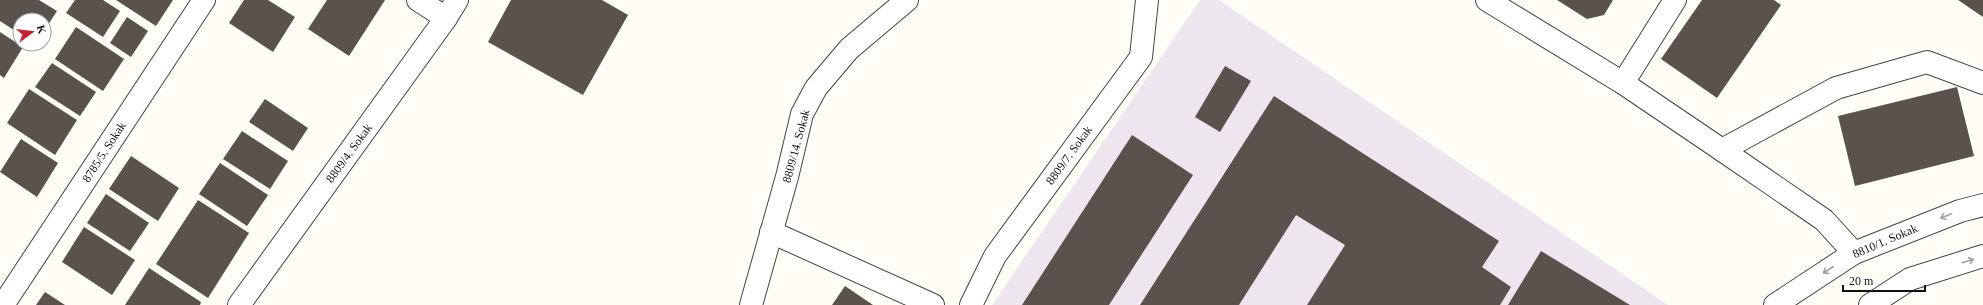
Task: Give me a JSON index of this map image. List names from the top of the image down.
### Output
{
  "streets": {
    "street": [
      "8809/14. Sokak",
      "8785/5. Sokak",
      "8809/4. Sokak",
      "8809/7. Sokak",
      "8810/1. Sokak"
    ]
  },
  "scale_bar": "20 m",
  "north": "right"
}
